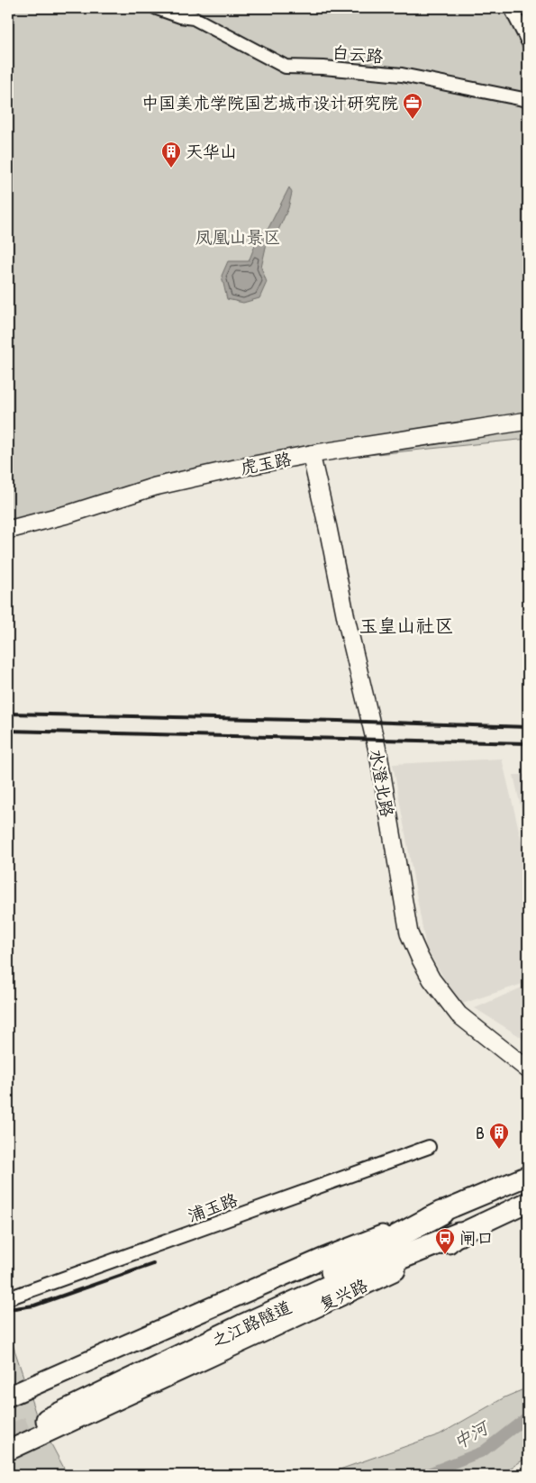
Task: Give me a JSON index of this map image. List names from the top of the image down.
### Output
{
  "streets": {
    "highway": ["之江路隧道"],
    "main road": ["复兴路"],
    "street": [
      "白云路",
      "虎玉路",
      "水澄北路",
      "浦玉路"
    ]
  },
  "crossings": [
    ["虎玉路", "水澄北路"],
    ["复兴路", "之江路隧道"]
  ],
  "districts": ["玉皇山社区"],
  "water": ["中河"],
  "parks": ["凤凰山景区"],
  "places": {
    "office": ["中国美术学院国艺城市设计研究院"],
    "building": ["天华山", "B"],
    "bus stop": ["闸口"]
  }
}
